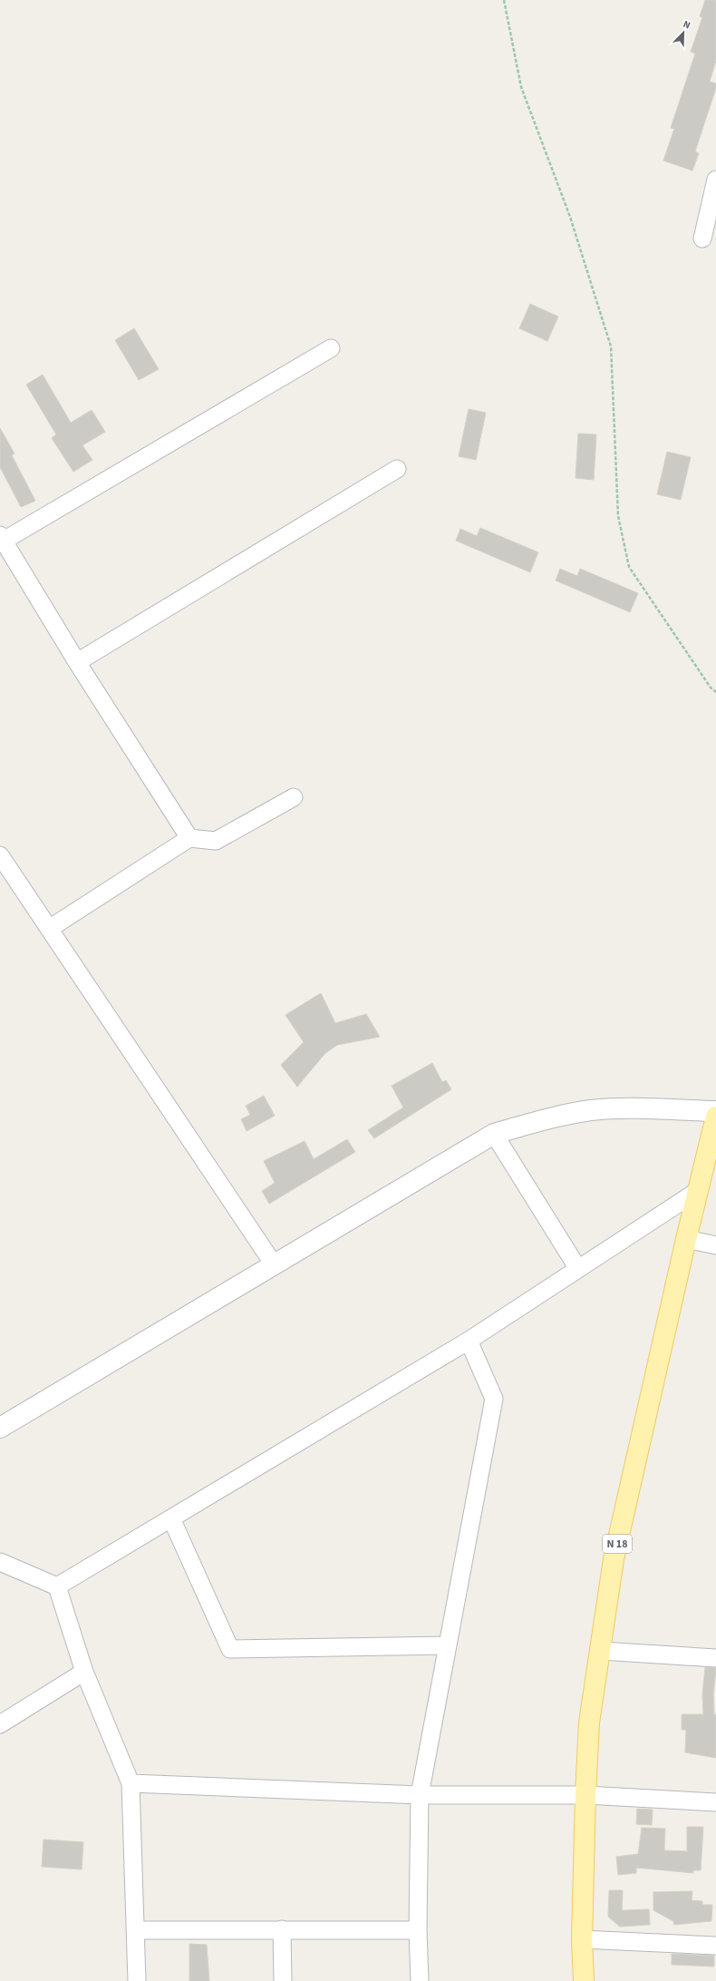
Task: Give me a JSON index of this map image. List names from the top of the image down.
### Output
{
  "streets": {
    "main road": ["N 18"]
  },
  "north": "top right"
}
